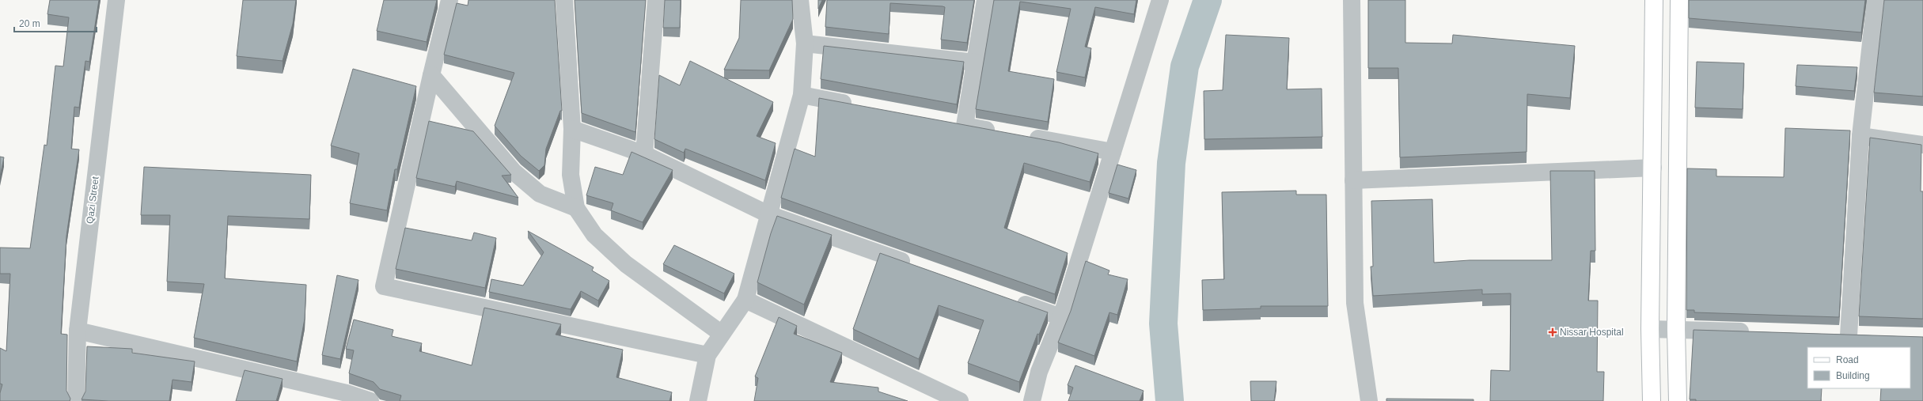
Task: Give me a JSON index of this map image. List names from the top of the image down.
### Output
{
  "streets": {
    "street": ["Qazi Street"]
  },
  "places": {
    "health": ["Nissar Hospital"]
  },
  "legend": ["Road", "Building"],
  "scale_bar": "20 m"
}
